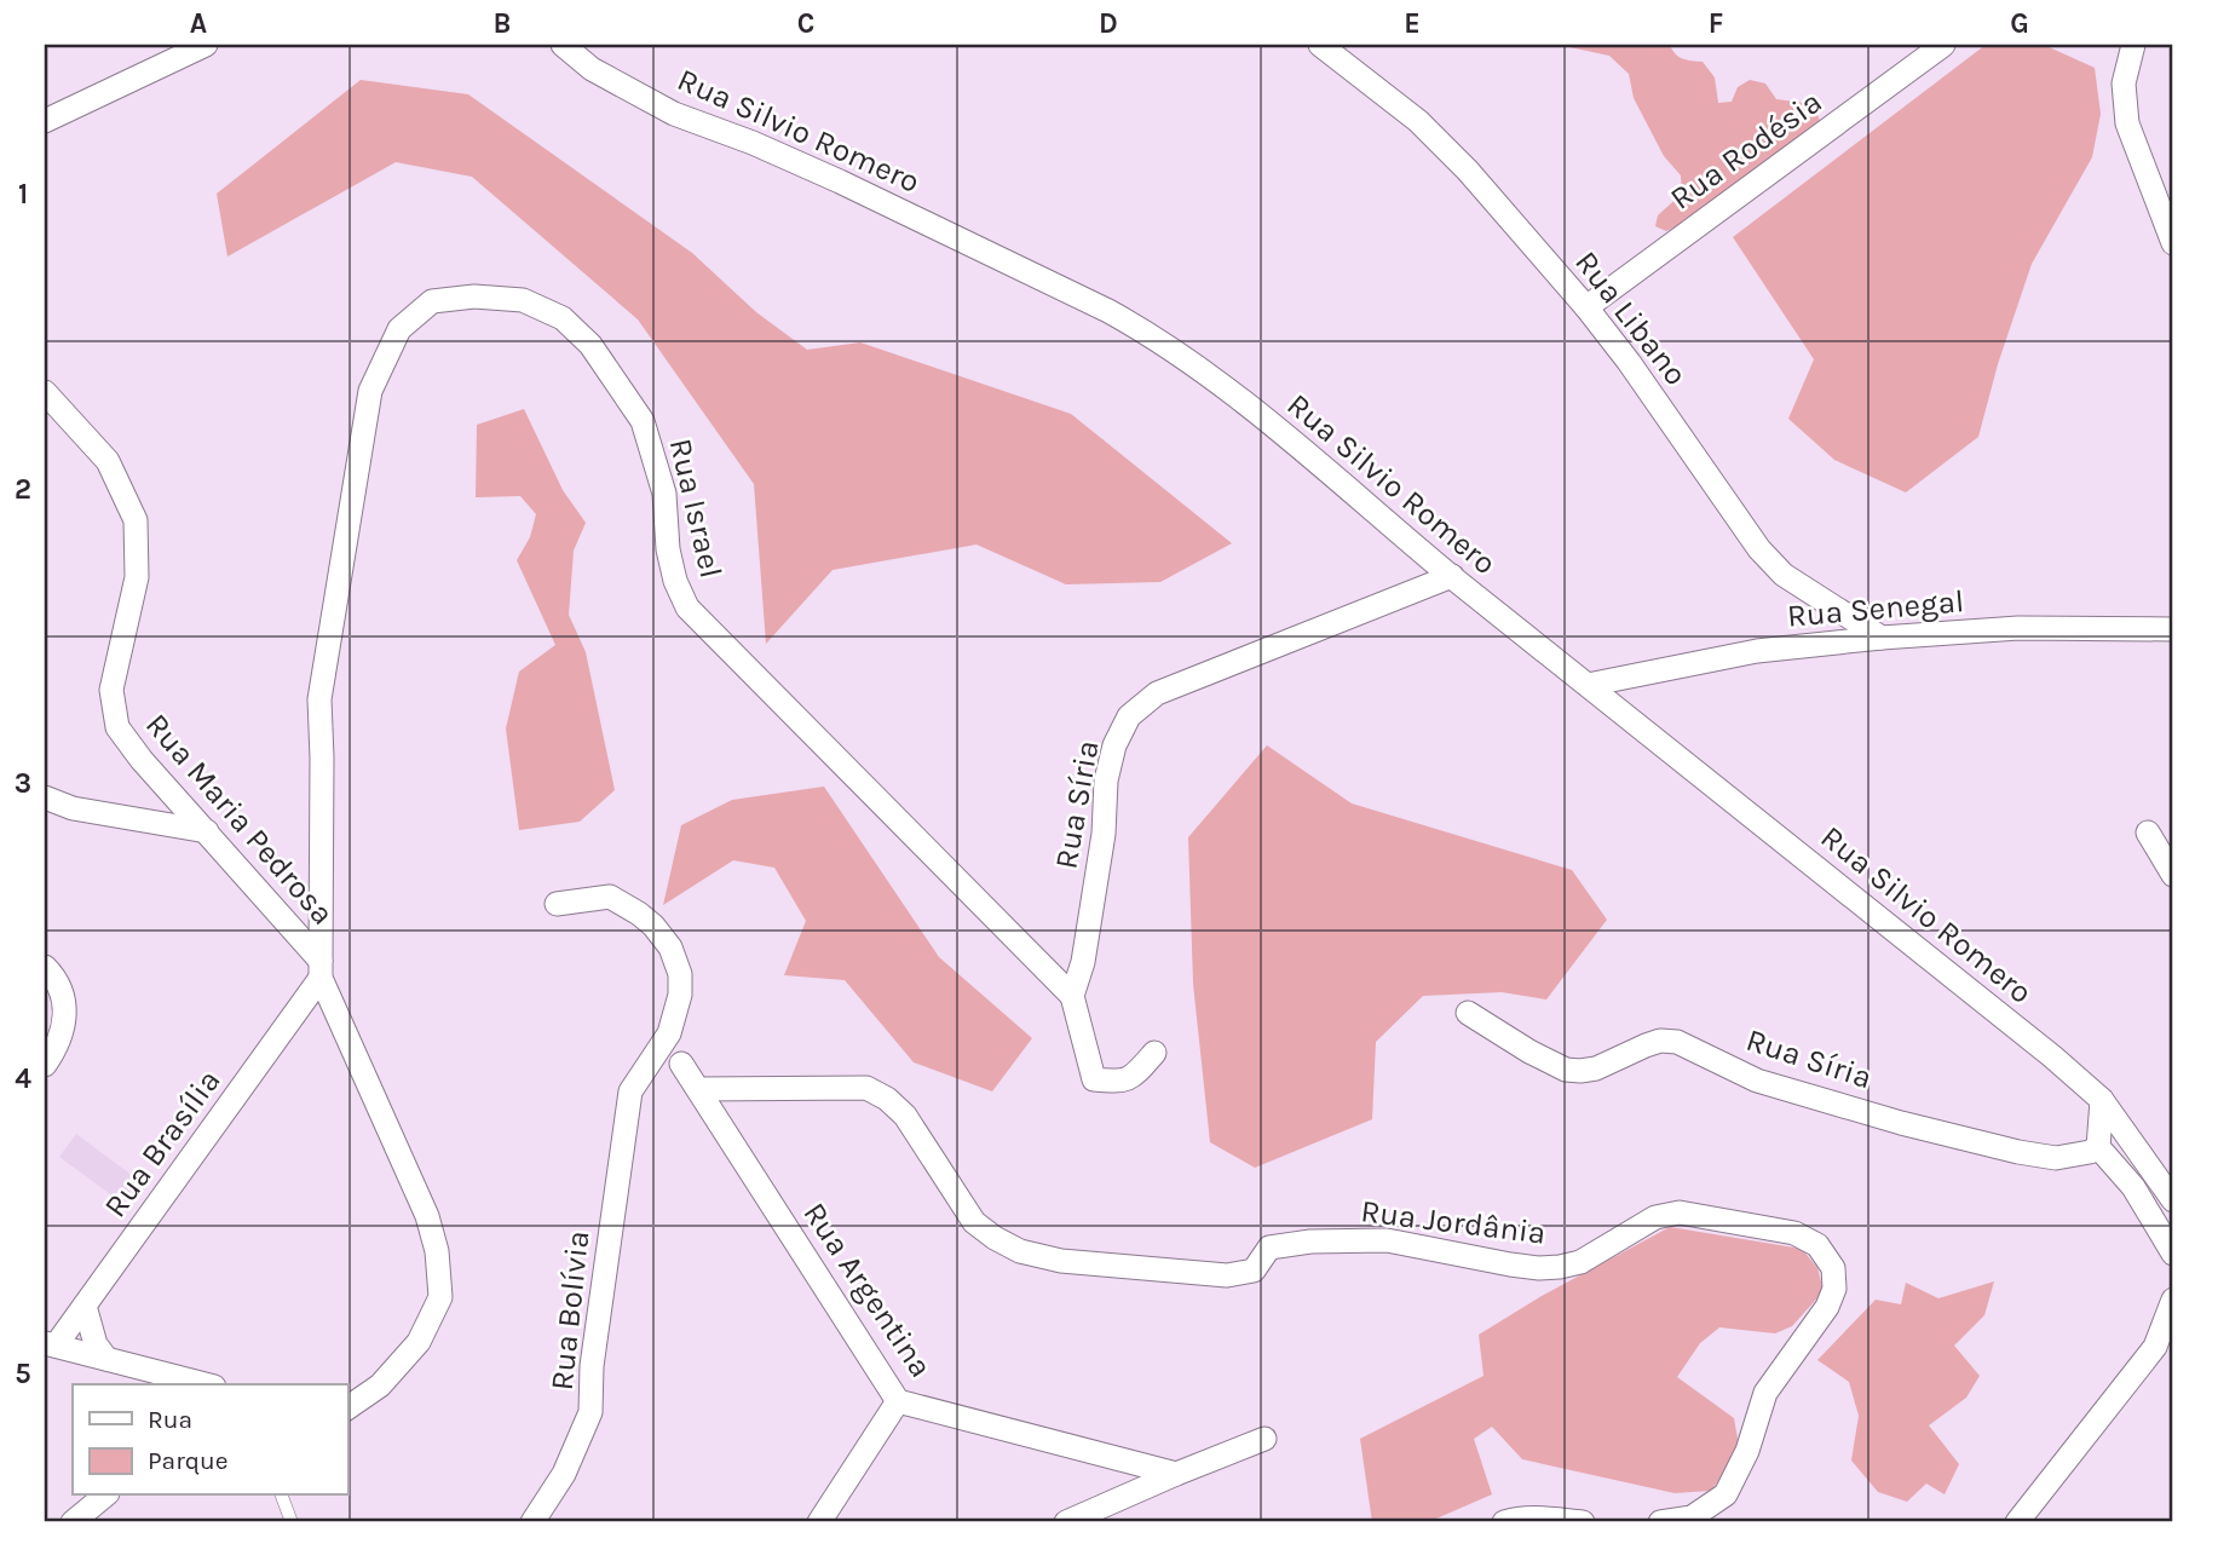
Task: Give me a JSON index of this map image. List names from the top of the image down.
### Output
{
  "streets": {
    "street": [
      "Rua Silvio Romero",
      "Rua Rodésia",
      "Rua Libano",
      "Rua Israel",
      "Rua Senegal",
      "Rua Síria",
      "Rua Maria Pedrosa",
      "Rua Brasília",
      "Rua Jordânia",
      "Rua Argentina",
      "Rua Bolívia"
    ]
  },
  "crossings": [
    ["Rua Silvio Romero", "Rua Senegal"],
    ["Rua Silvio Romero", "Rua Síria"],
    ["Rua Rodésia", "Rua Libano"],
    ["Rua Libano", "Rua Senegal"],
    ["Rua Israel", "Rua Síria"],
    ["Rua Israel", "Rua Maria Pedrosa"],
    ["Rua Israel", "Rua Brasília"],
    ["Rua Maria Pedrosa", "Rua Brasília"],
    ["Rua Jordânia", "Rua Argentina"]
  ],
  "legend": ["Rua", "Parque"],
  "grid": {
    "columns": [
      "A",
      "B",
      "C",
      "D",
      "E",
      "F",
      "G"
    ],
    "rows": [
      "1",
      "2",
      "3",
      "4",
      "5"
    ]
  }
}
